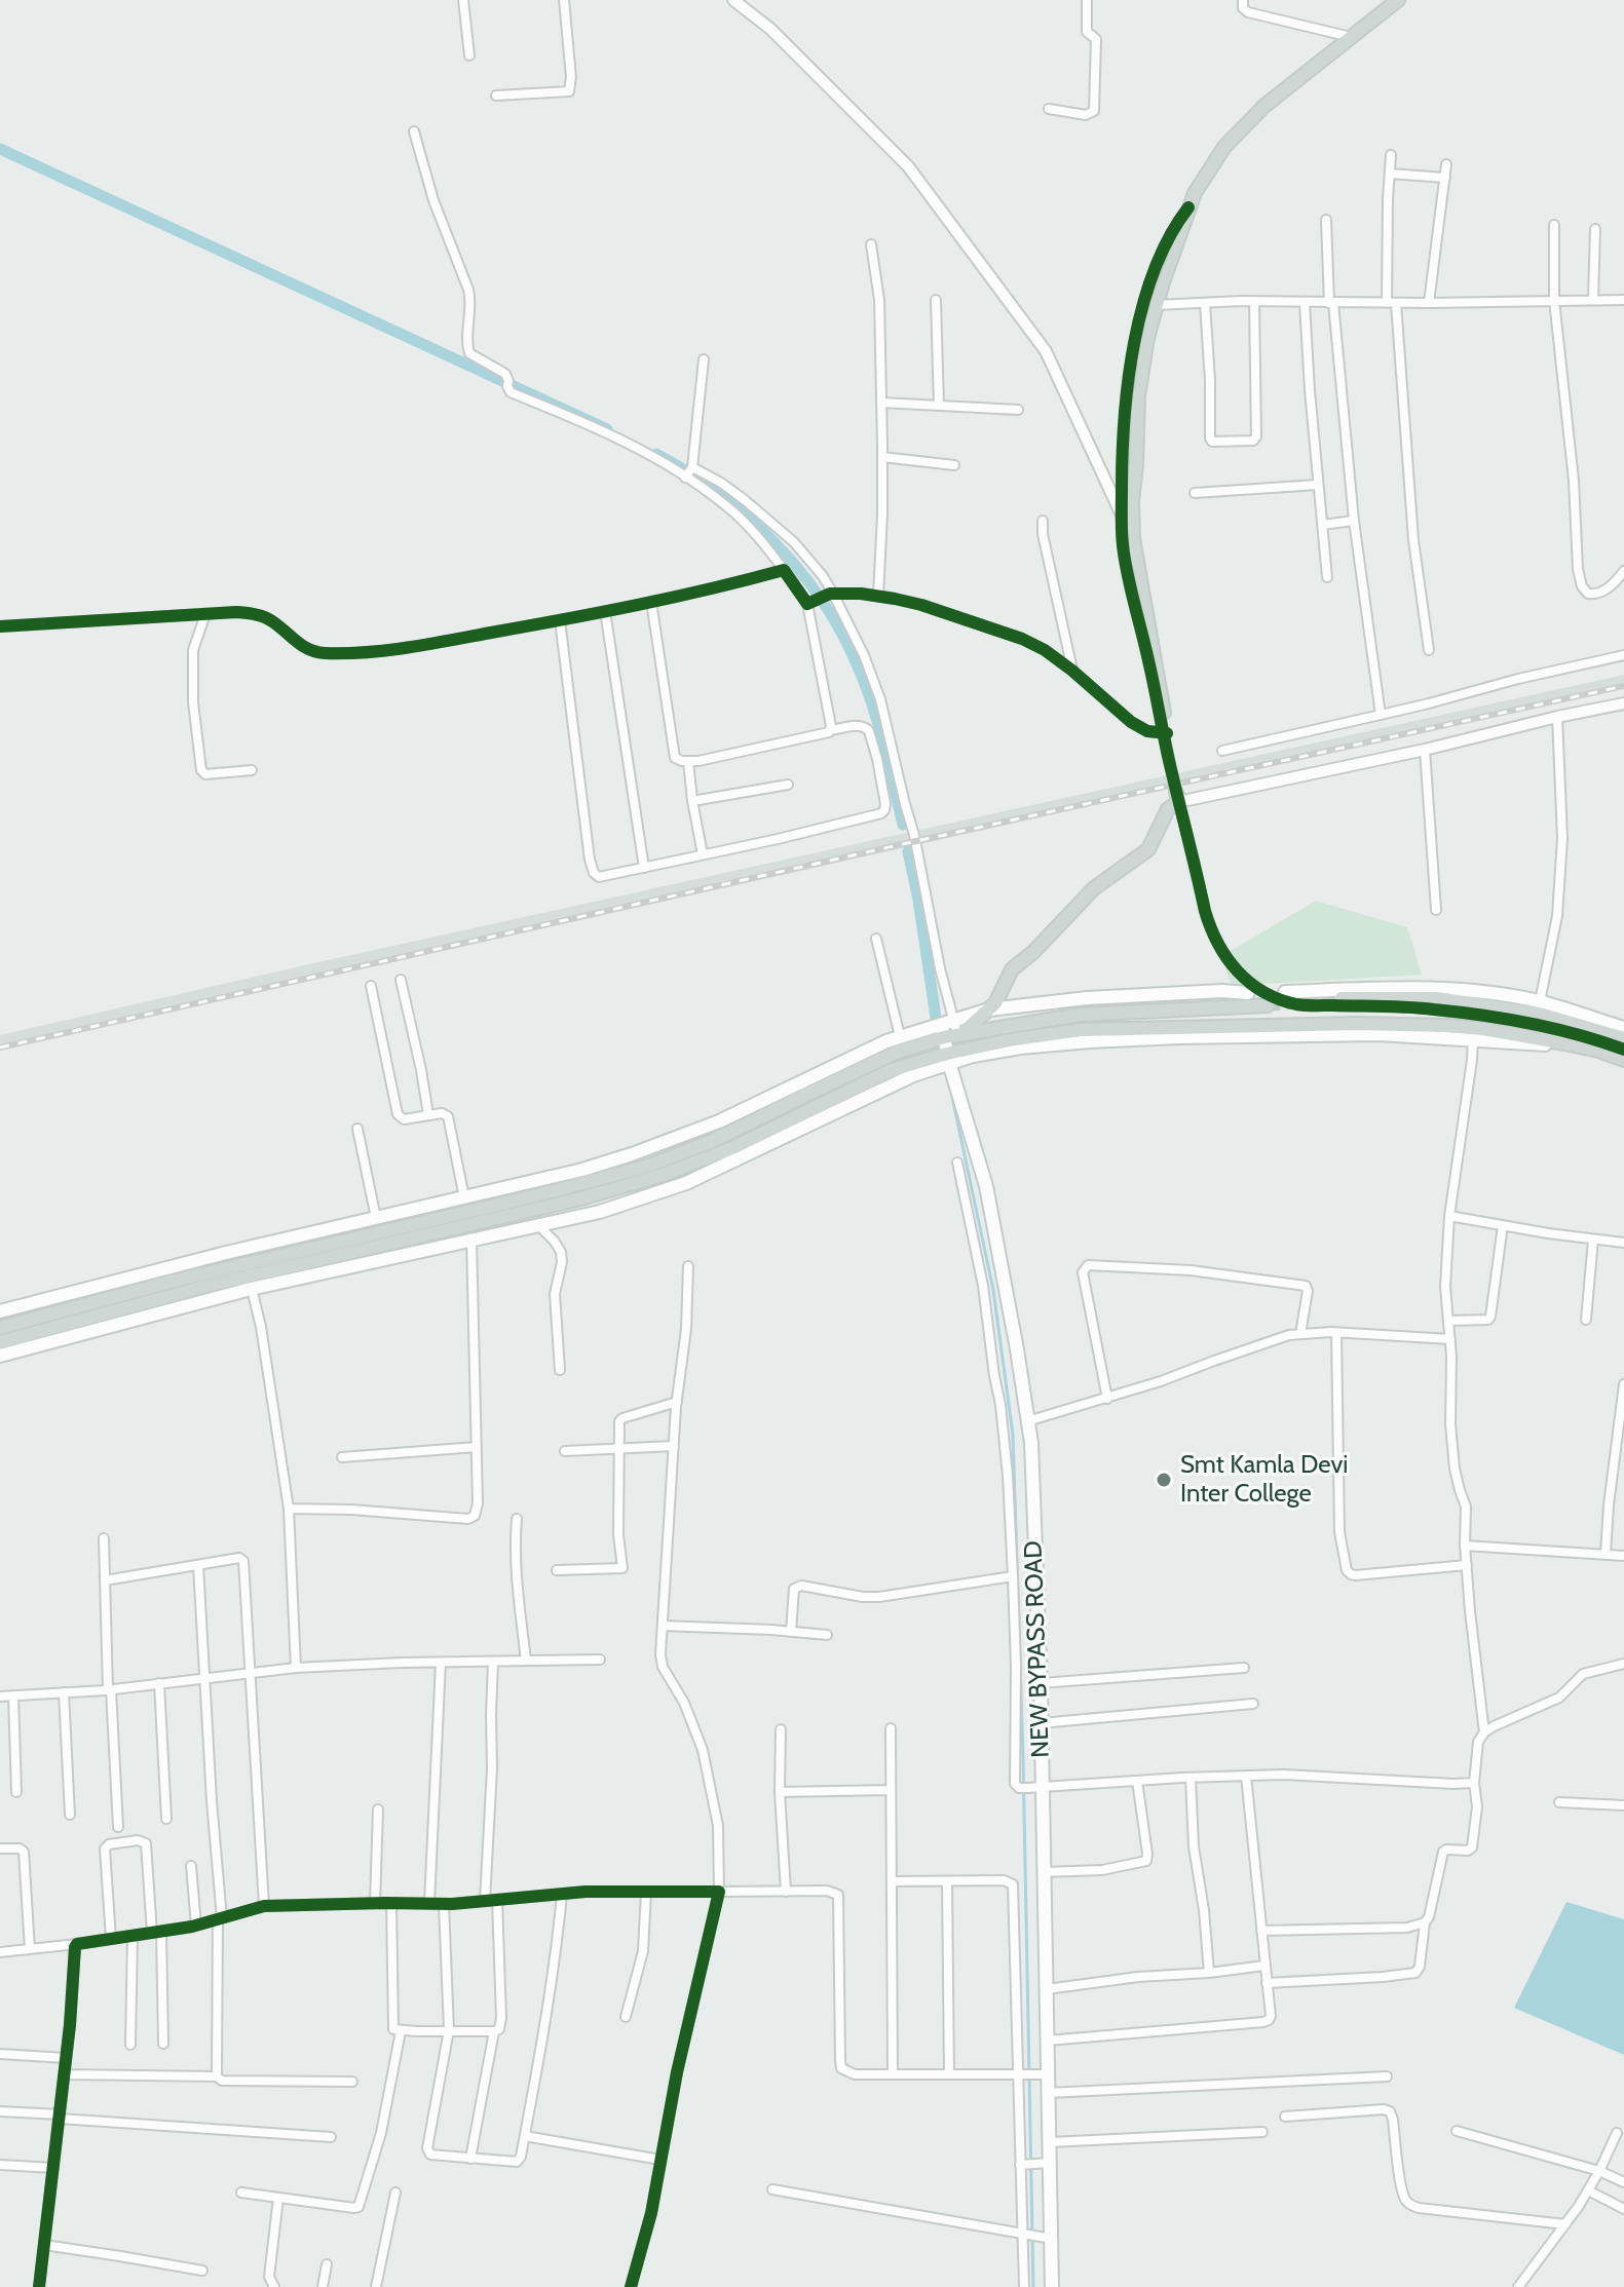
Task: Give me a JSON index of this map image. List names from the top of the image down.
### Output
{
  "streets": {
    "main road": ["NEW BYPASS ROAD"]
  },
  "places": ["Smt Kamla Devi Inter College"]
}
